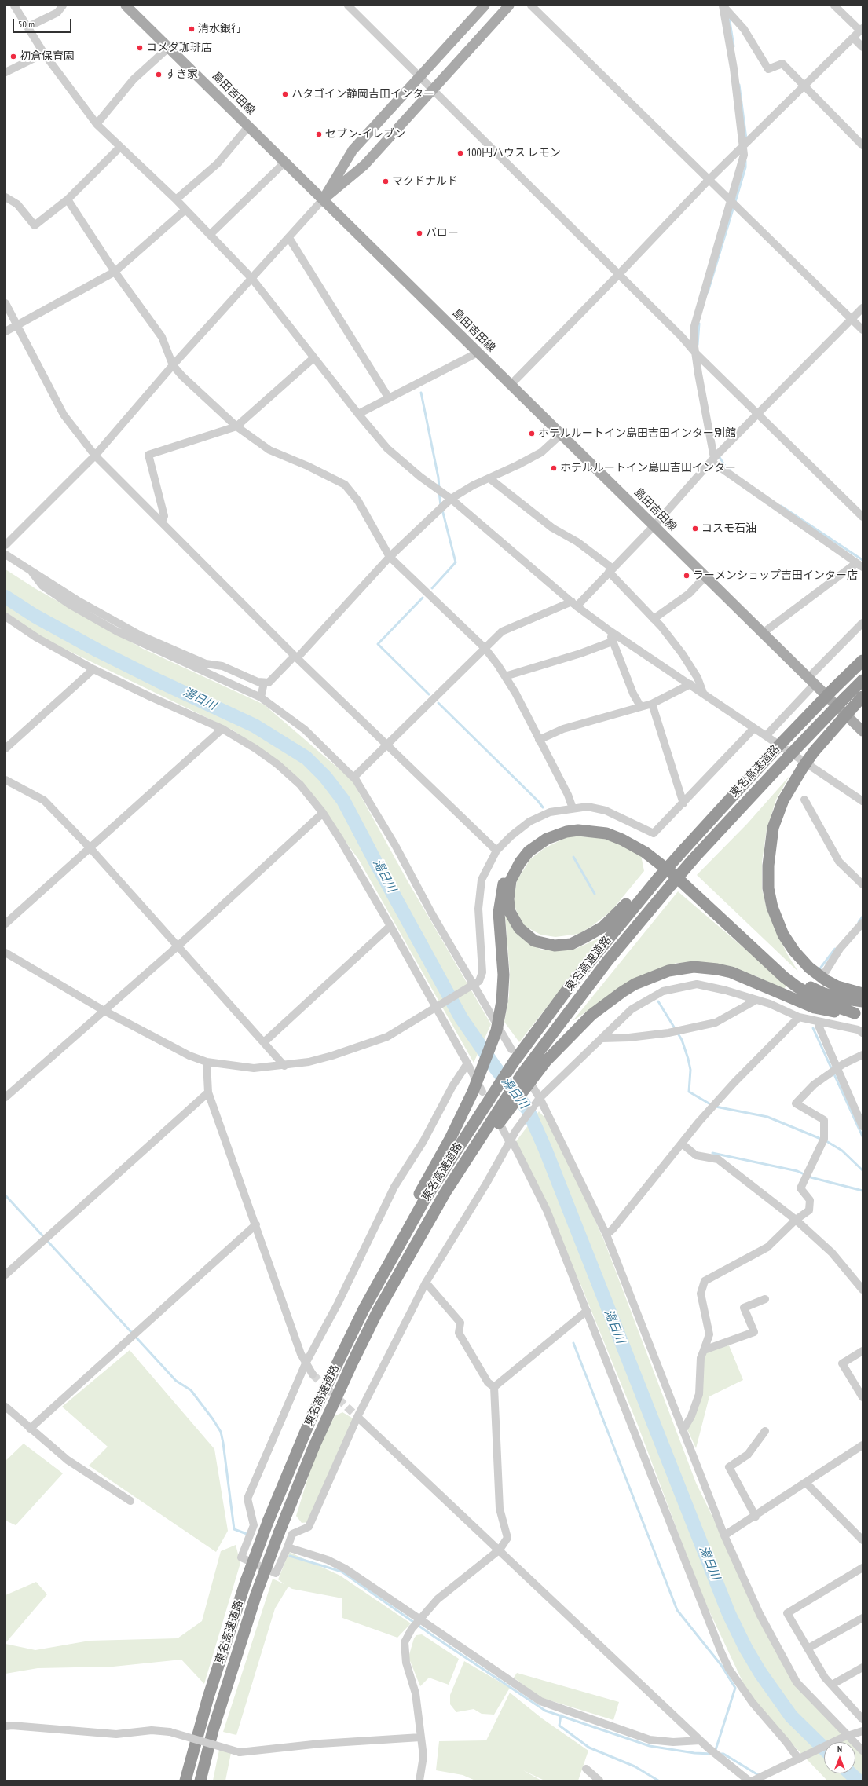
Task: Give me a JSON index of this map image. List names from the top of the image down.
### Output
{
  "streets": {
    "highway": ["東名高速道路"],
    "main road": ["島田吉田線"]
  },
  "water": ["湯日川"],
  "places": [
    "清水銀行",
    "コメダ珈琲店",
    "初倉保育園",
    "すき家",
    "ハタゴイン静岡吉田インター",
    "セブン-イレブン",
    "100円ハウス レモン",
    "マクドナルド",
    "バロー",
    "ホテルルートイン島田吉田インター別館",
    "ホテルルートイン島田吉田インター",
    "コスモ石油",
    "ラーメンショップ吉田インター店"
  ],
  "scale_bar": "50 m",
  "north": "top"
}
